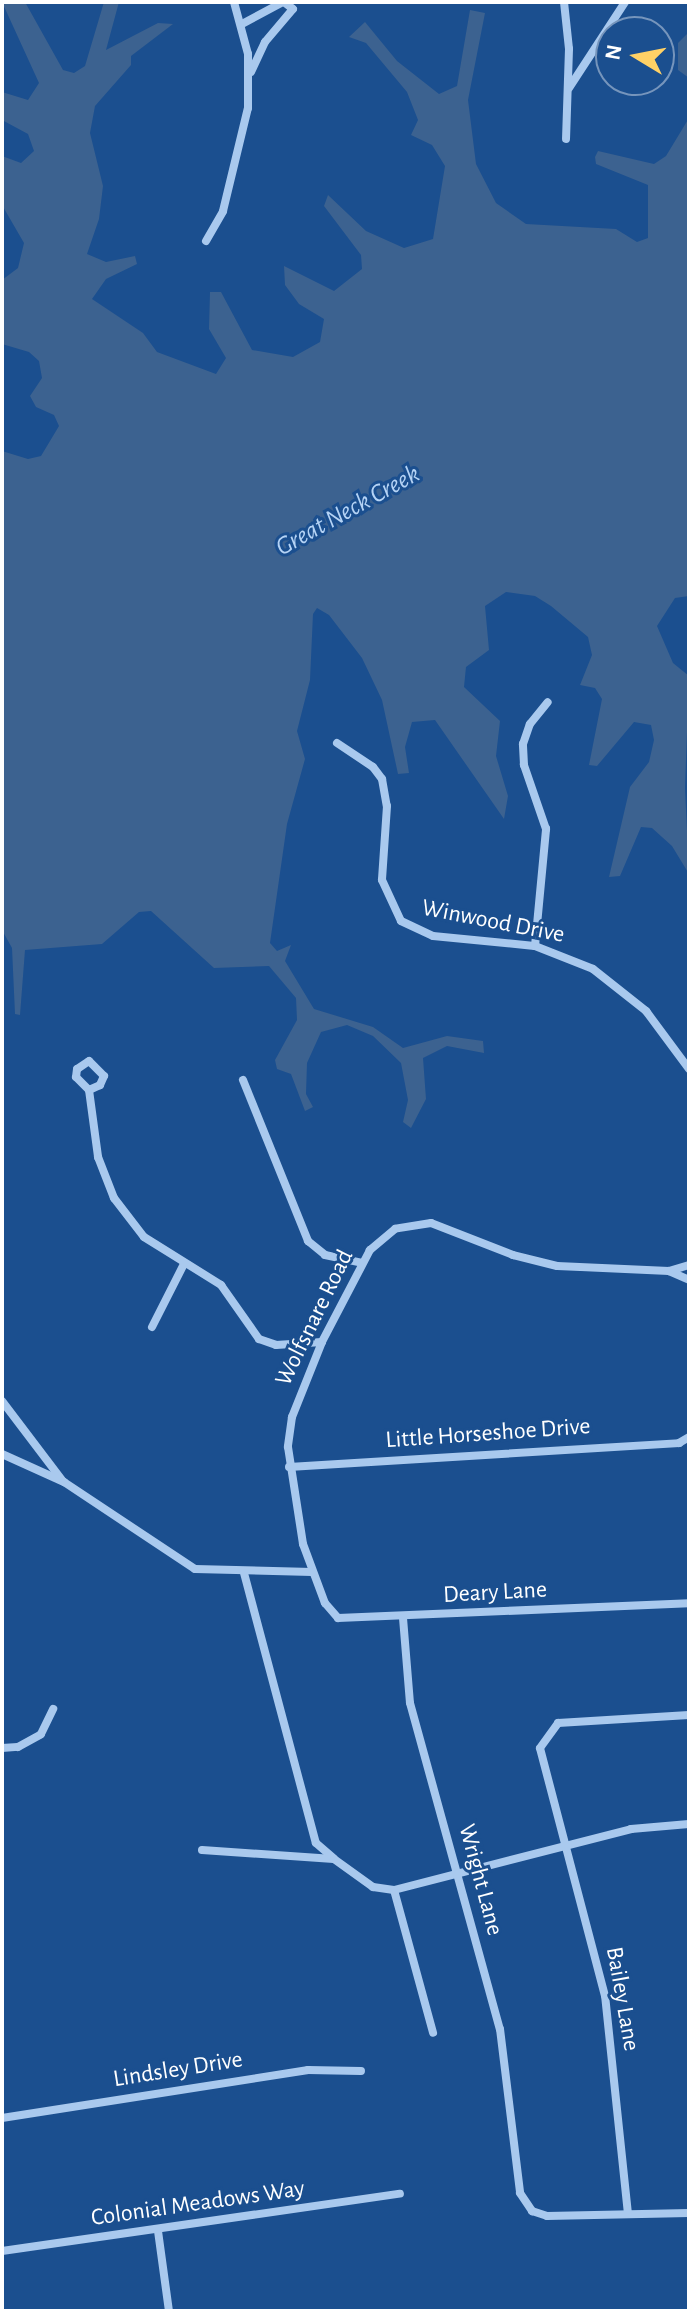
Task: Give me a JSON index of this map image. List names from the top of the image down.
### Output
{
  "streets": {
    "street": [
      "Winwood Drive",
      "Wolfsnare Road",
      "Little Horseshoe Drive",
      "Deary Lane",
      "Wright Lane",
      "Bailey Lane",
      "Lindsley Drive",
      "Colonial Meadows Way"
    ]
  },
  "crossings": [
    ["Wolfsnare Road", "Little Horseshoe Drive"],
    ["Wolfsnare Road", "Deary Lane"],
    ["Deary Lane", "Wright Lane"],
    ["Wright Lane", "Bailey Lane"]
  ],
  "water": ["Great Neck Creek"],
  "north": "left"
}
